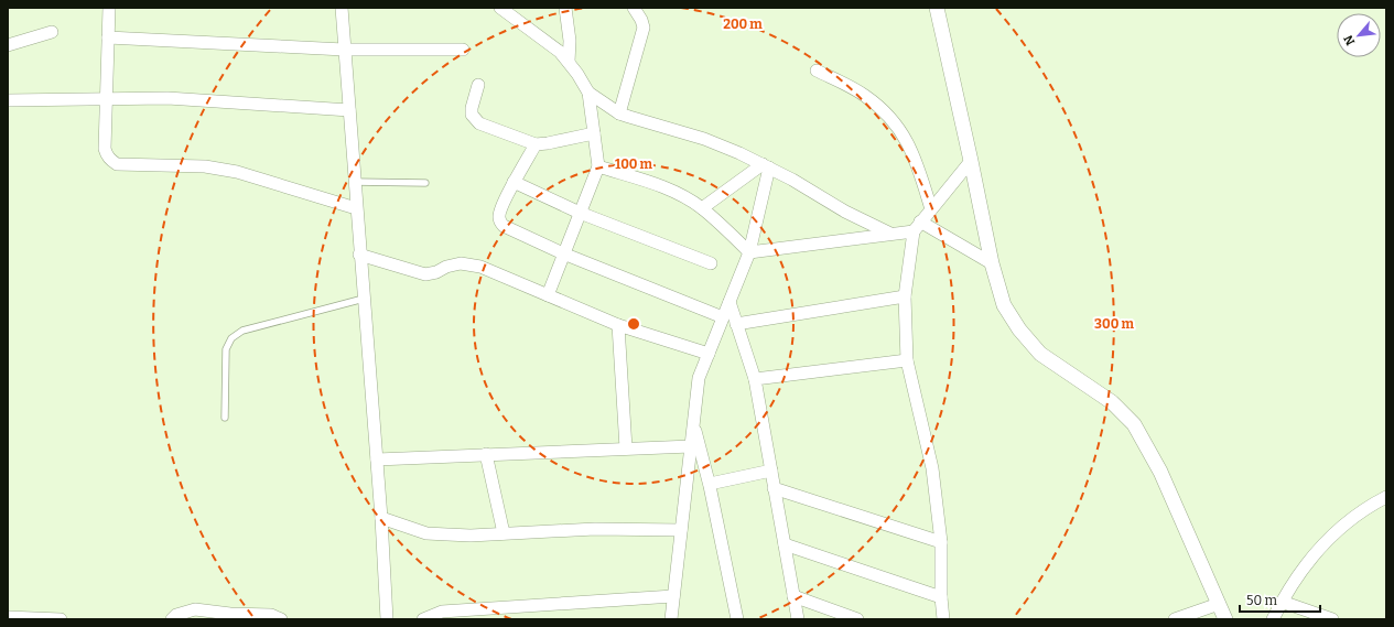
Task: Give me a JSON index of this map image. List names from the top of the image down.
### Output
{
  "scale_bar": "50 m",
  "north": "bottom left",
  "rings": ["200 m", "100 m", "300 m"]
}
